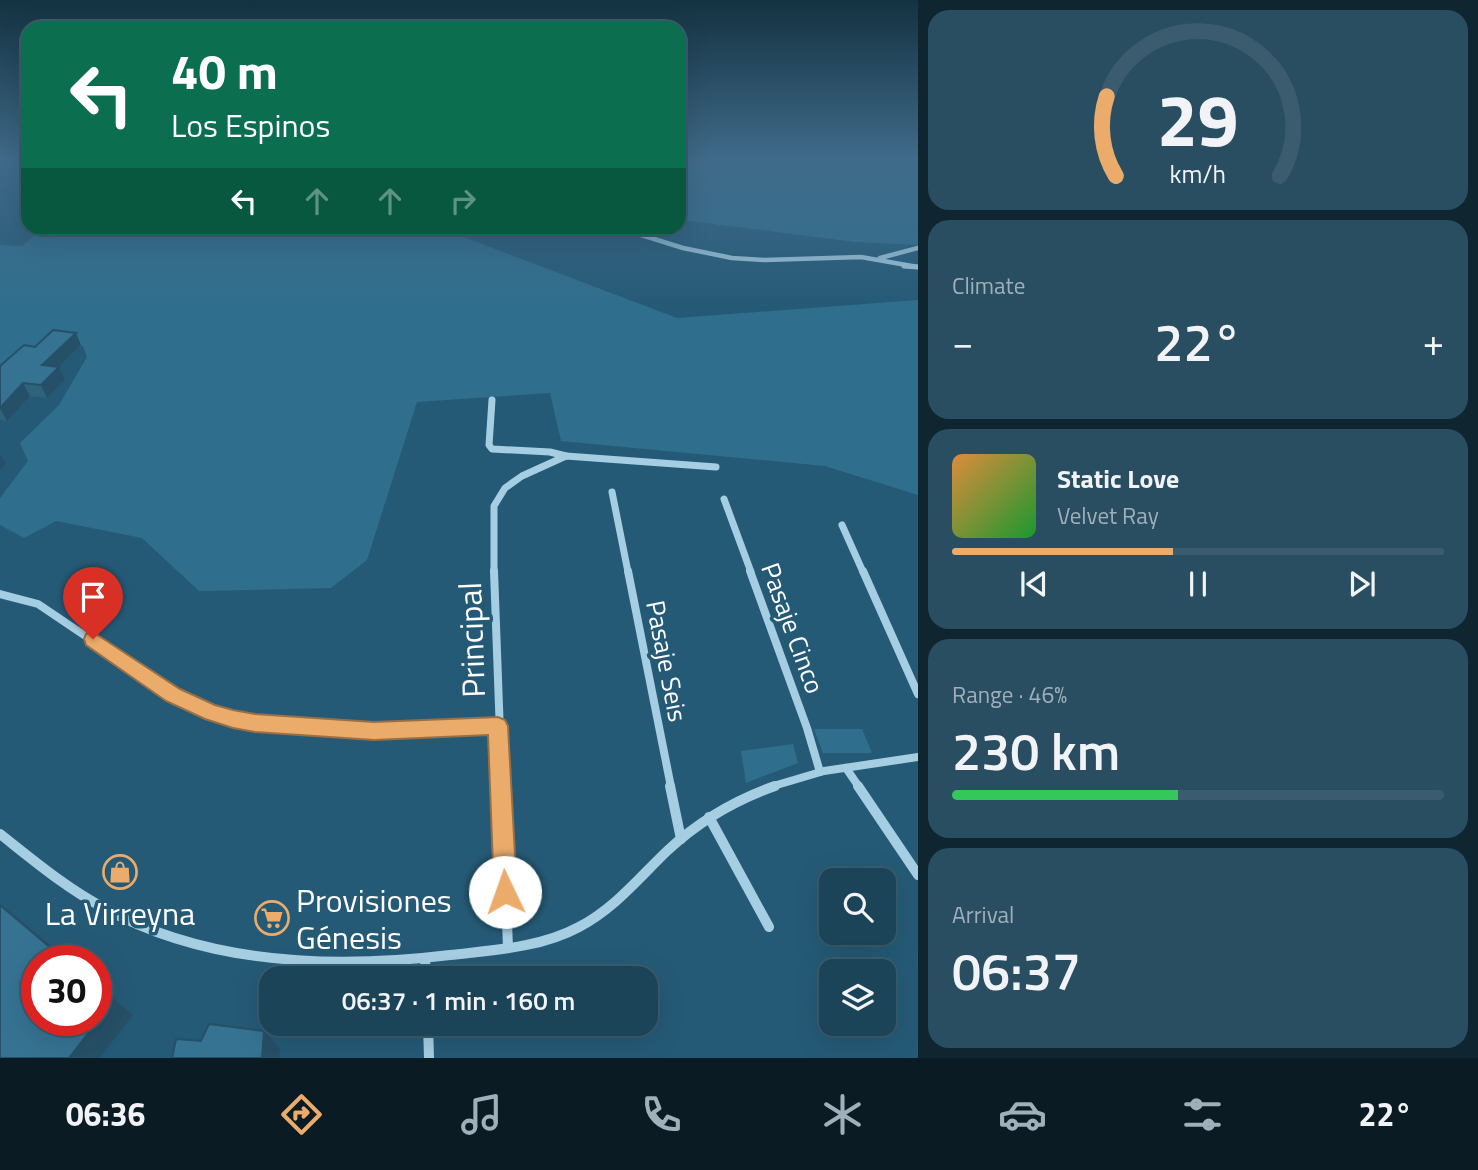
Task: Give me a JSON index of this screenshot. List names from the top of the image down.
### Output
{
  "streets": {
    "street": ["Pasaje Cinco", "Principal", "Pasaje Seis"]
  },
  "places": {
    "shop": ["La Virreyna"],
    "supermarket": ["Provisiones Génesis"]
  },
  "page": {
    "turn": ["40 m", "Los Espinos"],
    "tile": [
      "Climate",
      ["Range · 46%", "230 km"],
      ["Arrival", "06:37"]
    ],
    "heat": ["−", "22°", "+"],
    "song": ["Static Love", "Velvet Ray"],
    "limit": "30",
    "trip": "06:37 · 1 min · 160 m",
    "tabs": ["06:36", "22°"],
    "gauge": ["29", "km/h"]
  }
}
